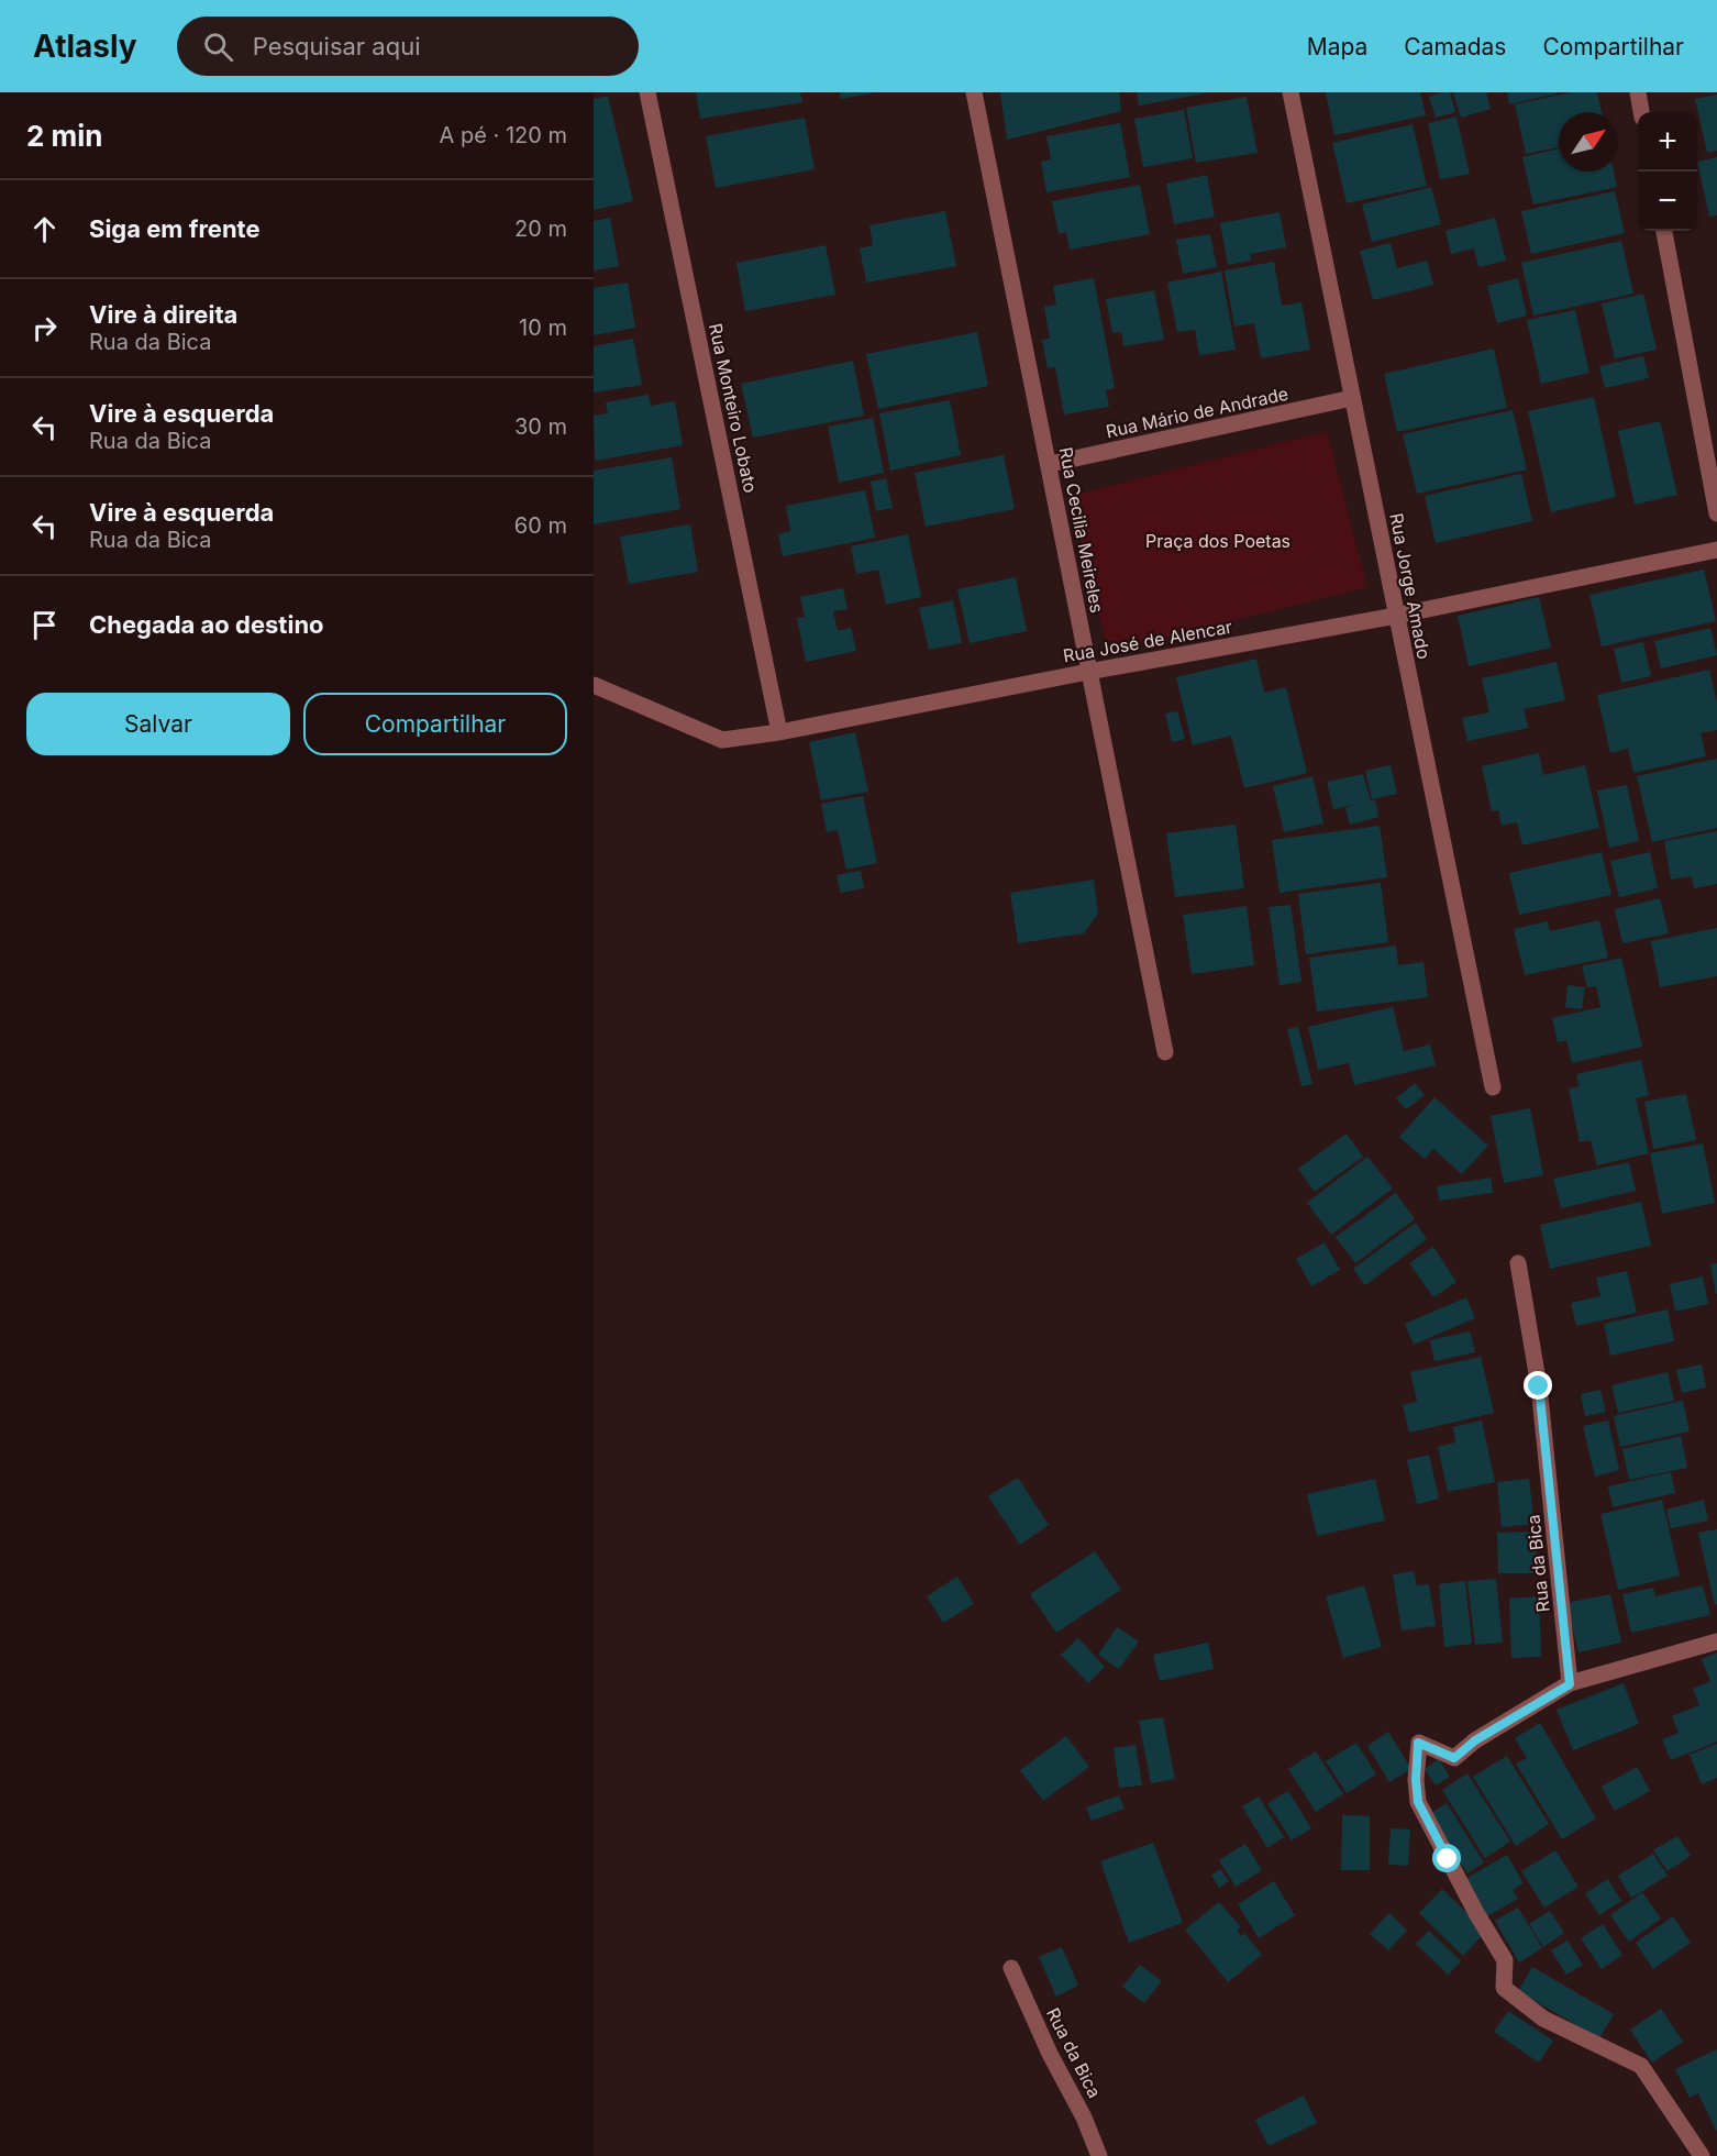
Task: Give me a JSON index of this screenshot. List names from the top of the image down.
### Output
{
  "streets": {
    "street": [
      "Rua Monteiro Lobato",
      "Rua Mário de Andrade",
      "Rua Cecilia Meireles",
      "Rua Jorge Amado",
      "Rua José de Alencar",
      "Rua da Bica"
    ]
  },
  "crossings": [
    ["Rua Monteiro Lobato", "Rua José de Alencar"],
    ["Rua Mário de Andrade", "Rua Cecilia Meireles"],
    ["Rua Mário de Andrade", "Rua Jorge Amado"],
    ["Rua Cecilia Meireles", "Rua José de Alencar"],
    ["Rua Jorge Amado", "Rua José de Alencar"]
  ],
  "parks": ["Praça dos Poetas"],
  "north": "top right",
  "page": {
    "header": "Atlasly",
    "search": "Pesquisar aqui",
    "nav": ["Mapa", "Camadas", "Compartilhar"],
    "heading": ["2 min", "A pé · 120 m"],
    "map_buttons": ["+", "−"],
    "list": [
      ["Siga em frente", "20 m"],
      ["Vire à direita", "Rua da Bica", "10 m"],
      ["Vire à esquerda", "Rua da Bica", "30 m"],
      ["Vire à esquerda", "Rua da Bica", "60 m"],
      "Chegada ao destino"
    ],
    "buttons": ["Salvar", "Compartilhar"]
  }
}
